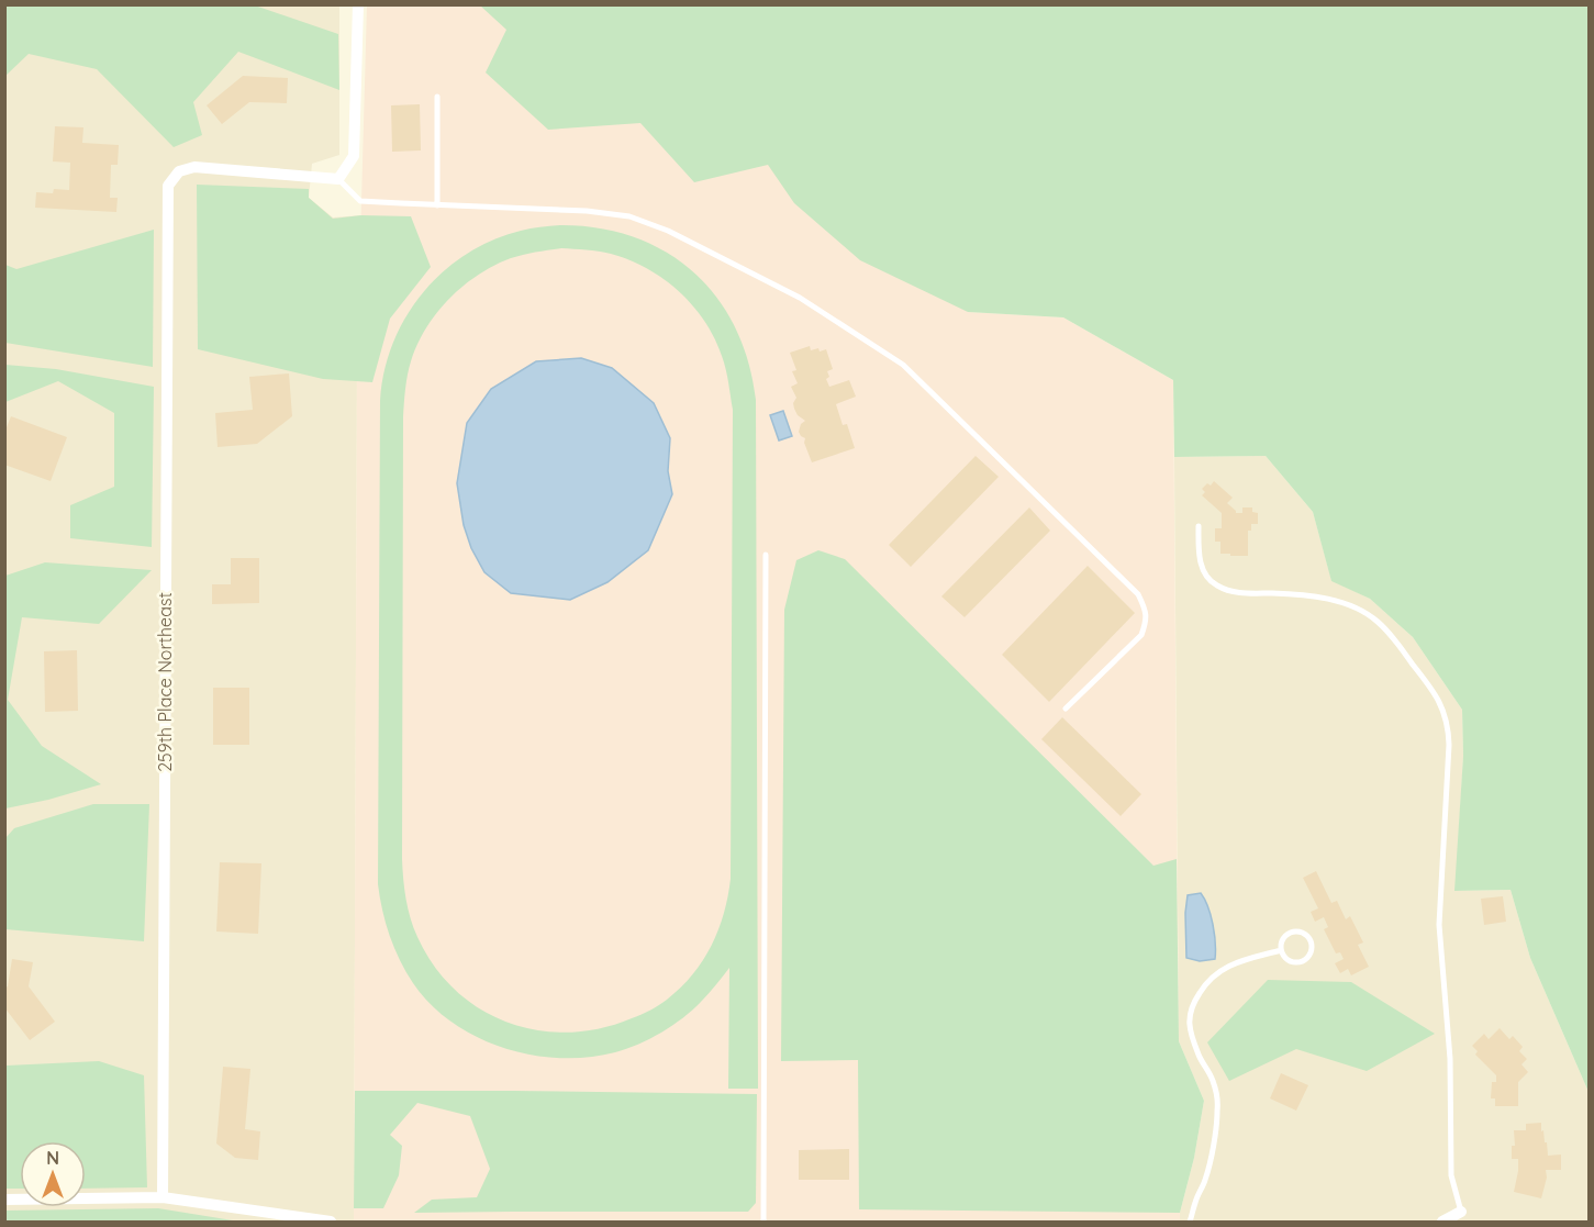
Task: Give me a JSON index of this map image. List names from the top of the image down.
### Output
{
  "streets": {
    "street": ["259th Place Northeast"]
  },
  "north": "top"
}
